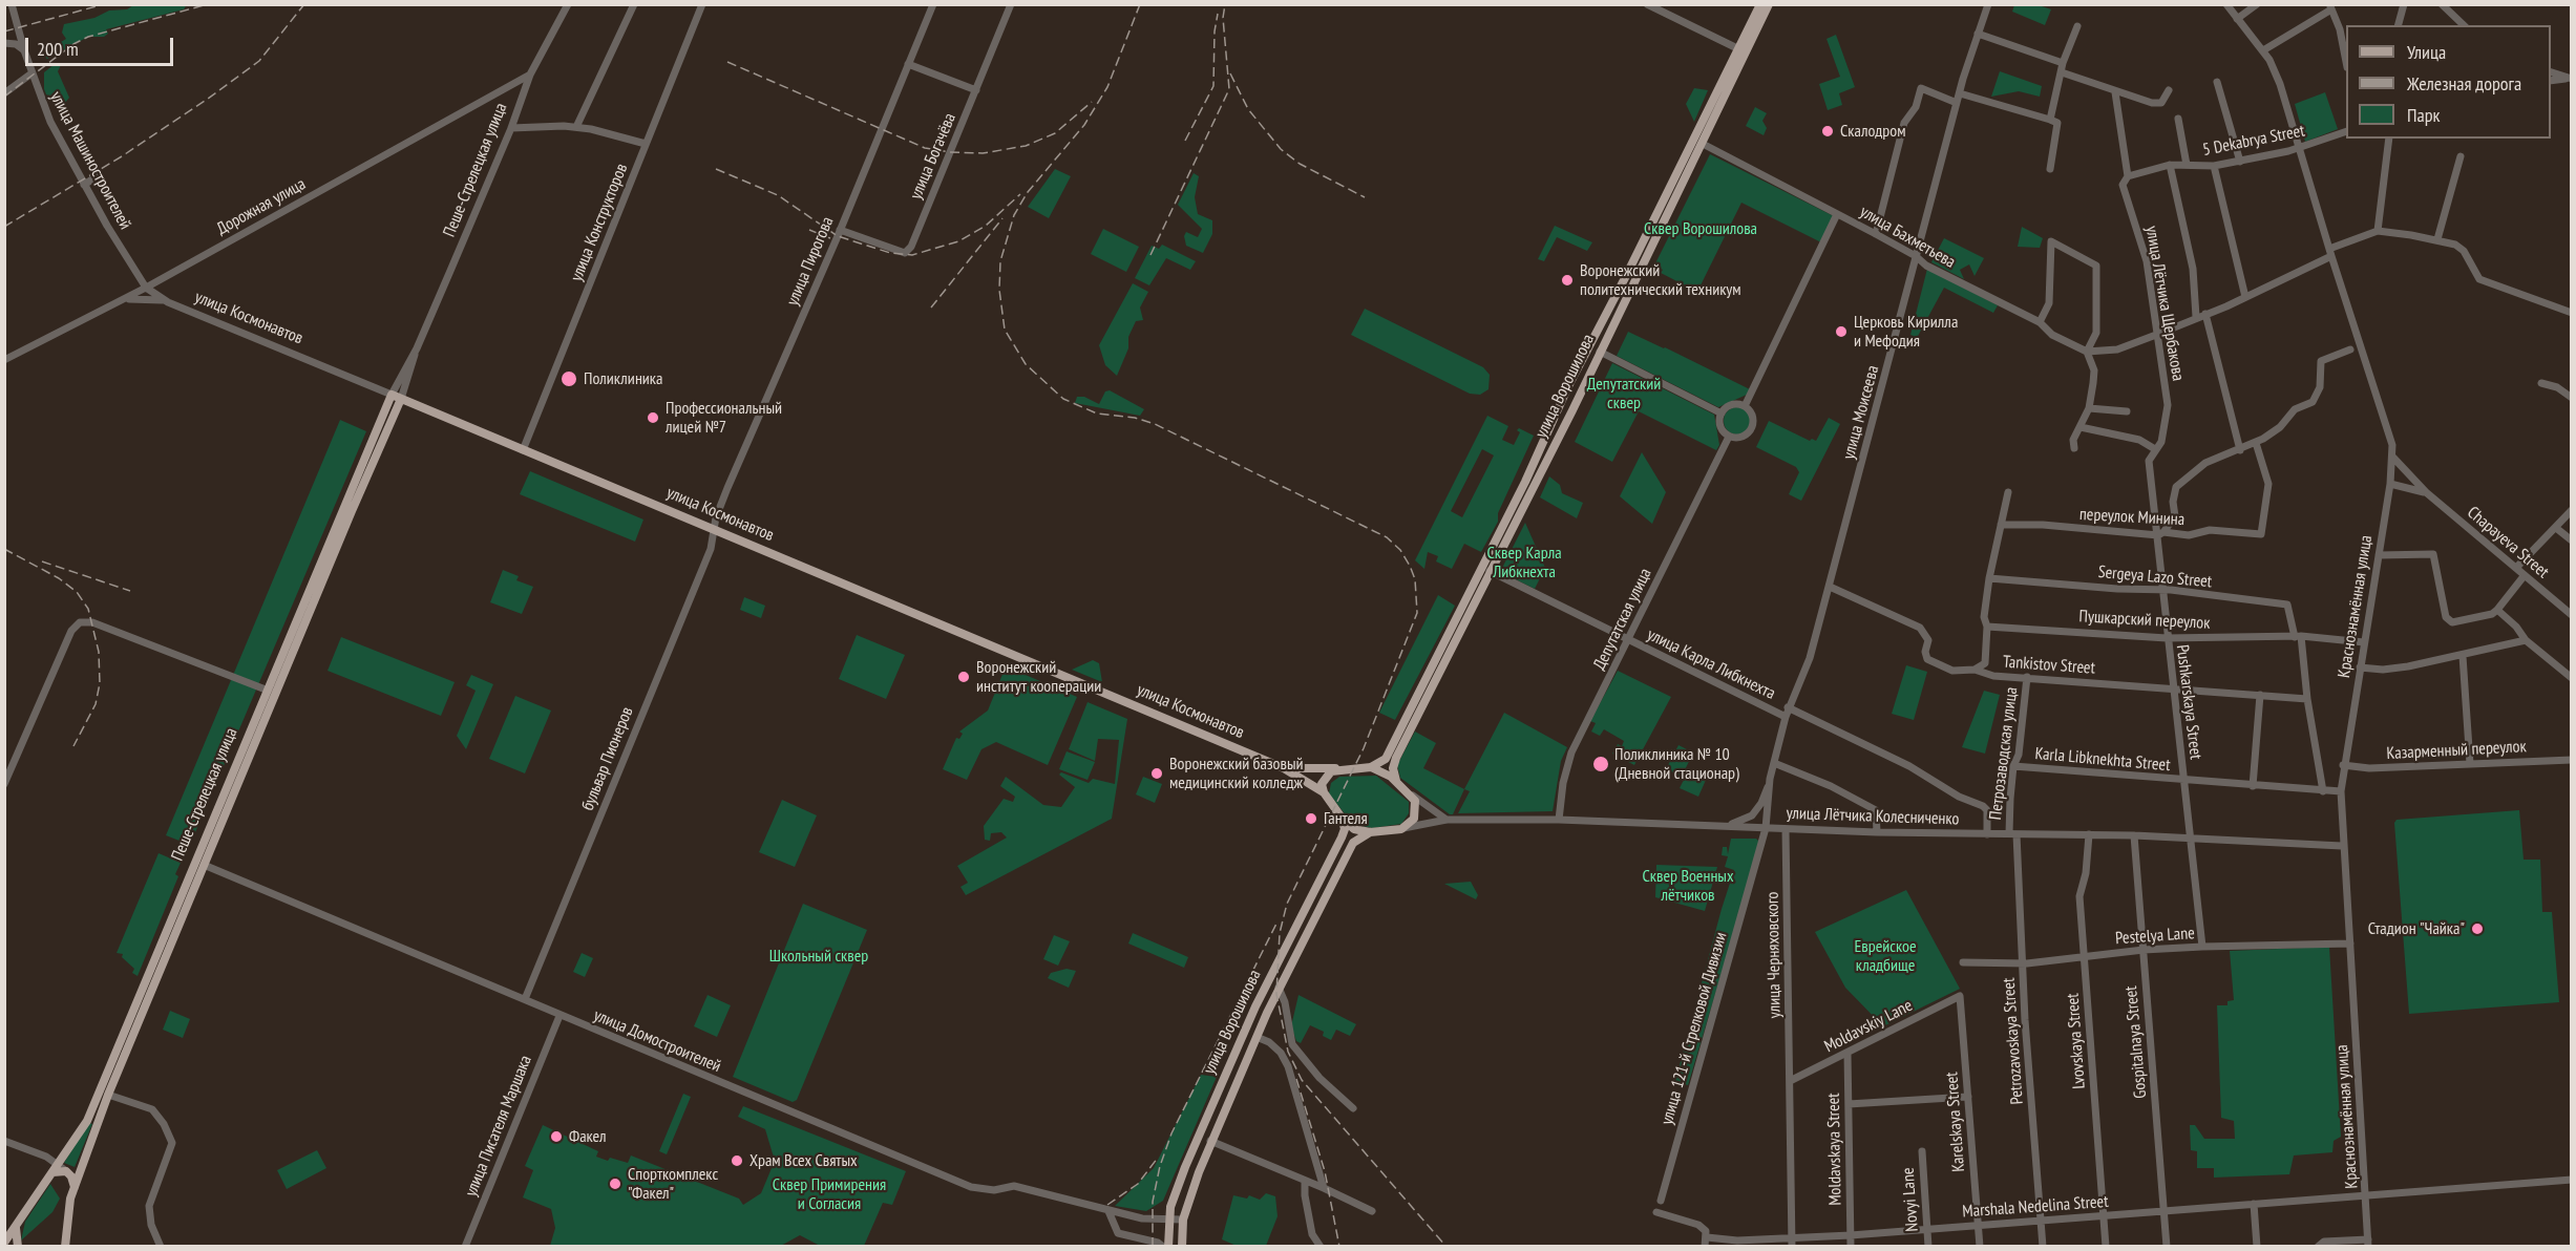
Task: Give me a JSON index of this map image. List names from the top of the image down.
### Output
{
  "streets": {
    "main road": ["Пеше-Стрелецкая улица", "улица Космонавтов", "улица Ворошилова"],
    "street": [
      "5 Dekabrya Street",
      "улица Богачёва",
      "улица Машиностроителей",
      "Дорожная улица",
      "улица Конструкторов",
      "улица Бахметьева",
      "улица Пирогова",
      "улица Лётчика Щербакова",
      "улица Моисеева",
      "переулок Минина",
      "Chapayeva Street",
      "Sergeya Lazo Street",
      "Краснознамённая улица",
      "Депутатская улица",
      "Пушкарский переулок",
      "улица Карла Либкнехта",
      "Tankistov Street",
      "Pushkarskaya Street",
      "Казарменный переулок",
      "Петрозаводская улица",
      "бульвар Пионеров",
      "Karla Libknekhta Street",
      "улица Лётчика Колесниченко",
      "Pestelya Lane",
      "улица Черняховского",
      "Moldavskiy Lane",
      "улица 121-й Стрелковой Дивизии",
      "улица Домостроителей",
      "Petrozavoskaya Street",
      "Lvovskaya Street",
      "Gospitalnaya Street",
      "Karelskaya Street",
      "улица Писателя Маршака",
      "Moldavskaya Street",
      "Novyi Lane",
      "Marshala Nedelina Street"
    ]
  },
  "crossings": [
    ["5 Dekabrya Street", "улица Лётчика Щербакова"],
    ["5 Dekabrya Street", "Краснознамённая улица"],
    ["улица Богачёва", "улица Пирогова"],
    ["улица Машиностроителей", "Дорожная улица"],
    ["улица Машиностроителей", "улица Космонавтов"],
    ["Пеше-Стрелецкая улица", "Дорожная улица"],
    ["Пеше-Стрелецкая улица", "улица Космонавтов"],
    ["Пеше-Стрелецкая улица", "улица Домостроителей"],
    ["Дорожная улица", "улица Космонавтов"],
    ["улица Конструкторов", "улица Космонавтов"],
    ["улица Бахметьева", "улица Лётчика Щербакова"],
    ["улица Бахметьева", "улица Ворошилова"],
    ["улица Бахметьева", "улица Моисеева"],
    ["улица Бахметьева", "Краснознамённая улица"],
    ["улица Пирогова", "улица Космонавтов"],
    ["улица Пирогова", "бульвар Пионеров"],
    ["улица Лётчика Щербакова", "Pushkarskaya Street"],
    ["улица Космонавтов", "улица Ворошилова"],
    ["улица Космонавтов", "бульвар Пионеров"],
    ["улица Космонавтов", "улица Лётчика Колесниченко"],
    ["улица Ворошилова", "улица Карла Либкнехта"],
    ["улица Ворошилова", "улица Лётчика Колесниченко"],
    ["улица Ворошилова", "улица Домостроителей"],
    ["улица Моисеева", "улица Карла Либкнехта"],
    ["улица Моисеева", "Tankistov Street"],
    ["улица Моисеева", "улица Лётчика Колесниченко"],
    ["улица Моисеева", "улица 121-й Стрелковой Дивизии"],
    ["переулок Минина", "Pushkarskaya Street"],
    ["Chapayeva Street", "Краснознамённая улица"],
    ["Sergeya Lazo Street", "Пушкарский переулок"],
    ["Sergeya Lazo Street", "Pushkarskaya Street"],
    ["Краснознамённая улица", "Пушкарский переулок"],
    ["Краснознамённая улица", "Казарменный переулок"],
    ["Краснознамённая улица", "Karla Libknekhta Street"],
    ["Краснознамённая улица", "улица Лётчика Колесниченко"],
    ["Краснознамённая улица", "Pestelya Lane"],
    ["Краснознамённая улица", "Marshala Nedelina Street"],
    ["Депутатская улица", "улица Карла Либкнехта"],
    ["Депутатская улица", "улица Лётчика Колесниченко"],
    ["Пушкарский переулок", "Pushkarskaya Street"],
    ["улица Карла Либкнехта", "улица Лётчика Колесниченко"],
    ["Tankistov Street", "Pushkarskaya Street"],
    ["Tankistov Street", "Петрозаводская улица"],
    ["Pushkarskaya Street", "Karla Libknekhta Street"],
    ["Pushkarskaya Street", "улица Лётчика Колесниченко"],
    ["Pushkarskaya Street", "Pestelya Lane"],
    ["Петрозаводская улица", "Karla Libknekhta Street"],
    ["Петрозаводская улица", "улица Лётчика Колесниченко"],
    ["Петрозаводская улица", "Petrozavoskaya Street"],
    ["бульвар Пионеров", "улица Домостроителей"],
    ["улица Лётчика Колесниченко", "улица Черняховского"],
    ["улица Лётчика Колесниченко", "улица 121-й Стрелковой Дивизии"],
    ["улица Лётчика Колесниченко", "Petrozavoskaya Street"],
    ["улица Лётчика Колесниченко", "Lvovskaya Street"],
    ["улица Лётчика Колесниченко", "Gospitalnaya Street"],
    ["Pestelya Lane", "Petrozavoskaya Street"],
    ["Pestelya Lane", "Lvovskaya Street"],
    ["Pestelya Lane", "Gospitalnaya Street"],
    ["улица Черняховского", "Moldavskiy Lane"],
    ["улица Черняховского", "Marshala Nedelina Street"],
    ["Moldavskiy Lane", "Karelskaya Street"],
    ["Moldavskiy Lane", "Moldavskaya Street"],
    ["улица Домостроителей", "улица Писателя Маршака"],
    ["Petrozavoskaya Street", "Marshala Nedelina Street"],
    ["Lvovskaya Street", "Marshala Nedelina Street"],
    ["Gospitalnaya Street", "Marshala Nedelina Street"],
    ["Karelskaya Street", "Marshala Nedelina Street"],
    ["Moldavskaya Street", "Marshala Nedelina Street"],
    ["Novyi Lane", "Marshala Nedelina Street"]
  ],
  "parks": [
    "Сквер Ворошилова",
    "Депутатский сквер",
    "Сквер Карла Либкнехта",
    "Сквер Военных лётчиков",
    "Еврейское кладбище",
    "Школьный сквер",
    "Сквер Примирения и Согласия"
  ],
  "places": [
    "Скалодром",
    "Воронежский политехнический техникум",
    "Церковь Кирилла и Мефодия",
    "Поликлиника",
    "Профессиональный лицей №7",
    "Воронежский институт кооперации",
    "Поликлиника № 10 (Дневной стационар)",
    "Воронежский базовый медицинский колледж",
    "Гантеля",
    "Стадион \"Чайка\"",
    "Факел",
    "Храм Всех Святых",
    "Спорткомплекс \"Факел\""
  ],
  "legend": ["Улица", "Железная дорога", "Парк"],
  "scale_bar": "200 m"
}
